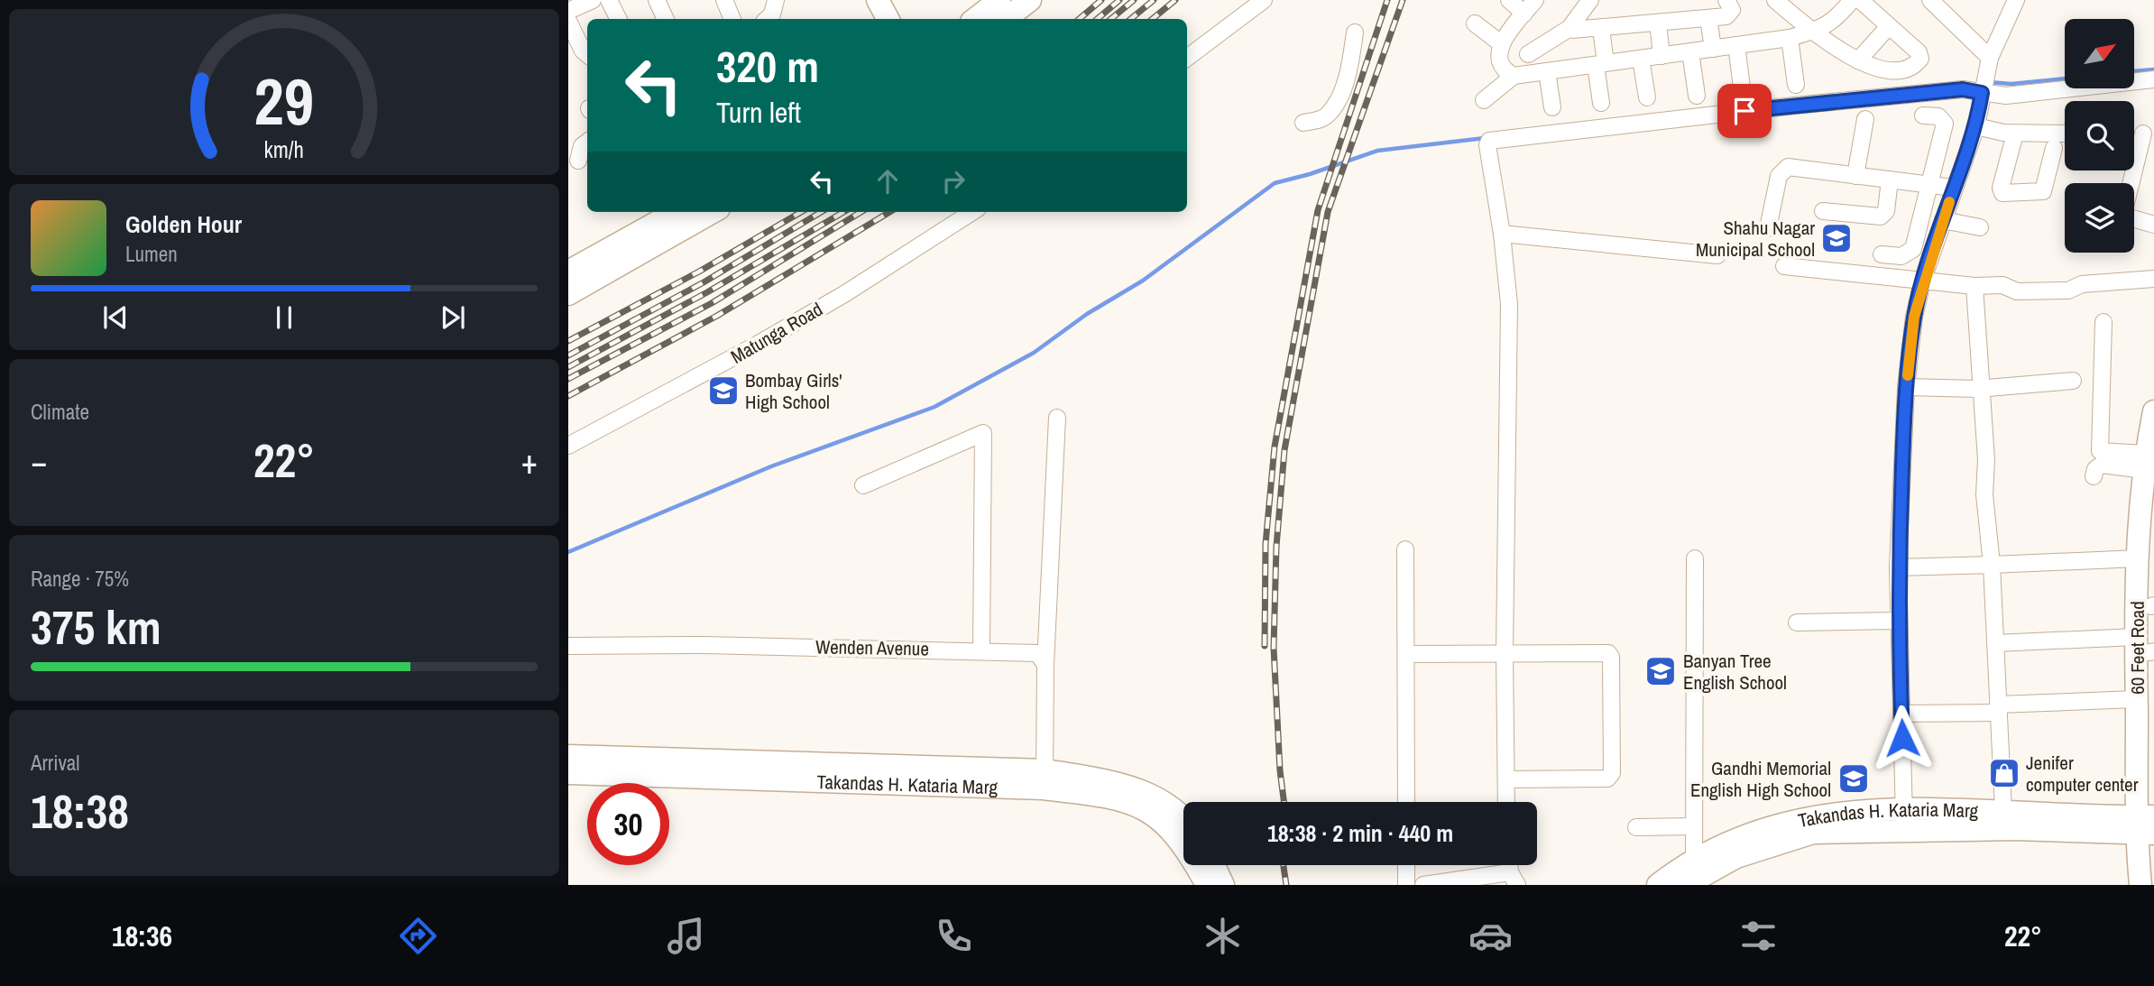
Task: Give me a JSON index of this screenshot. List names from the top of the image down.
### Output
{
  "streets": {
    "main road": ["60 Feet Road", "Takandas H. Kataria Marg"],
    "street": ["Matunga Road", "Wenden Avenue"]
  },
  "crossings": [
    ["60 Feet Road", "Takandas H. Kataria Marg"]
  ],
  "places": {
    "school or university": [
      "Shahu Nagar Municipal School",
      "Bombay Girls' High School",
      "Banyan Tree English School",
      "Gandhi Memorial English High School"
    ],
    "shop": ["Jenifer computer center"]
  },
  "north": "top right",
  "page": {
    "turn": ["320 m", "Turn left"],
    "song": ["Golden Hour", "Lumen"],
    "tile": [
      "Climate",
      ["Range · 75%", "375 km"],
      ["Arrival", "18:38"]
    ],
    "heat": ["−", "22°", "+"],
    "limit": "30",
    "trip": "18:38 · 2 min · 440 m",
    "tabs": ["18:36", "22°"],
    "gauge": ["29", "km/h"]
  }
}
